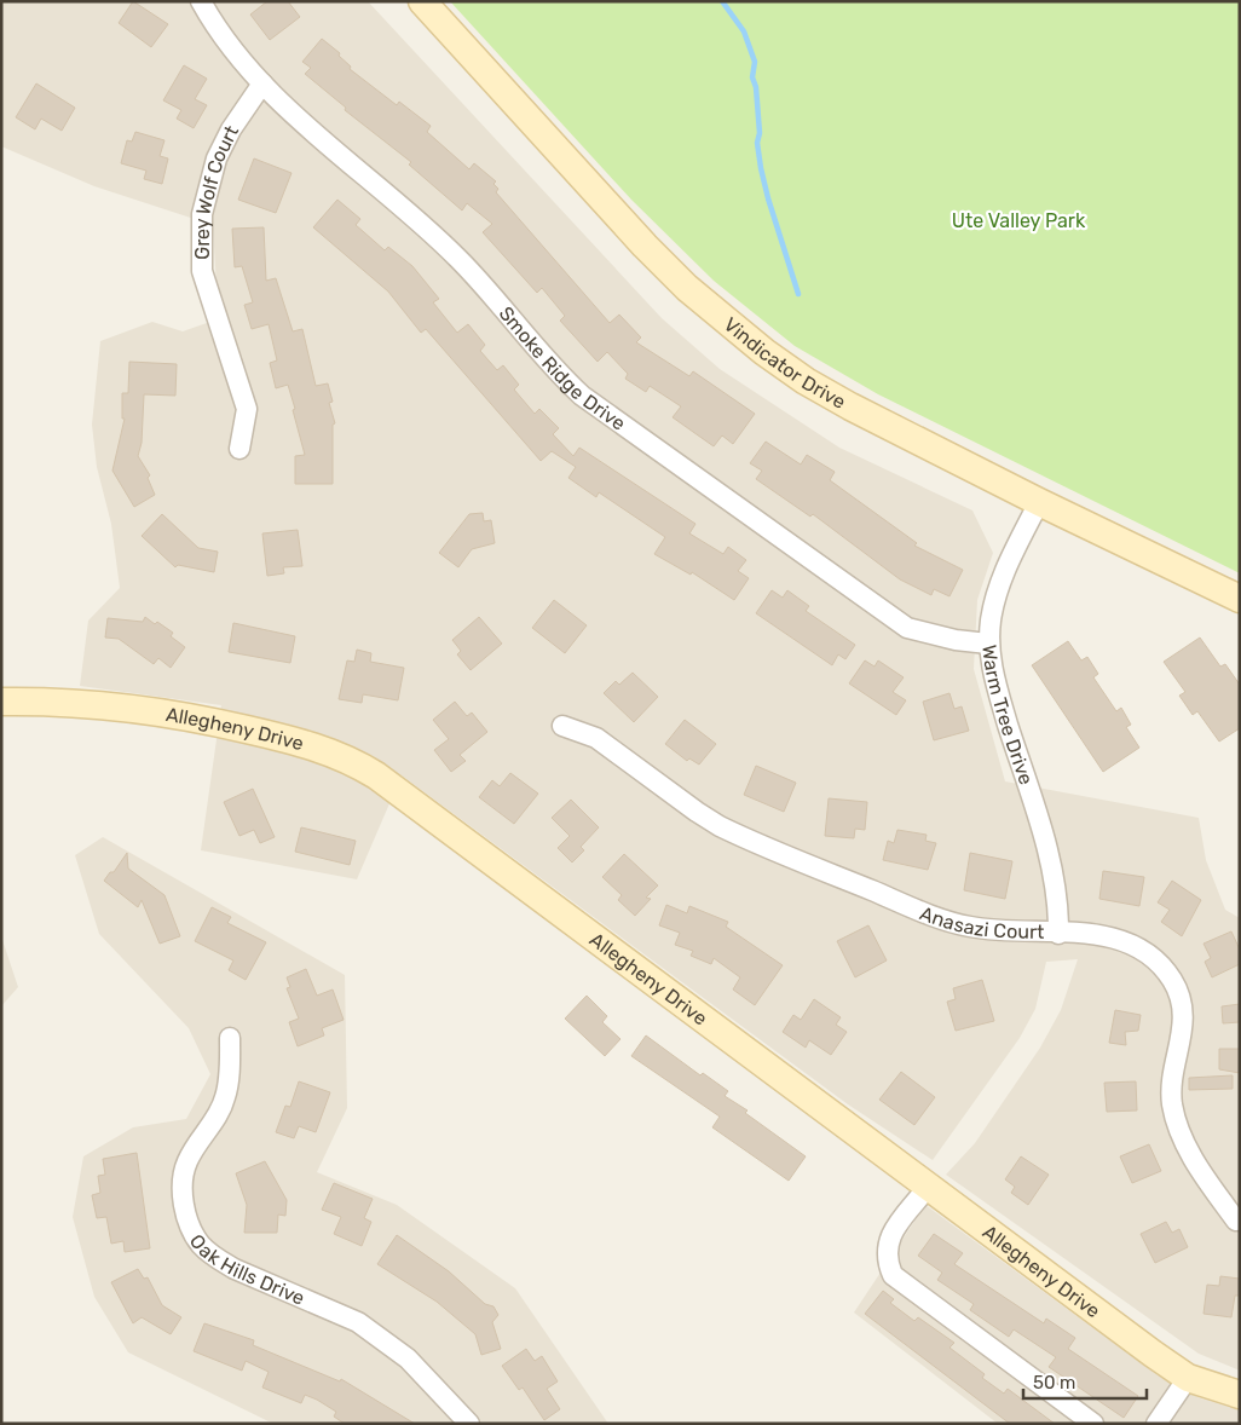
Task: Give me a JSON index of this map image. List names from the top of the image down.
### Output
{
  "streets": {
    "street": [
      "Grey Wolf Court",
      "Vindicator Drive",
      "Smoke Ridge Drive",
      "Warm Tree Drive",
      "Allegheny Drive",
      "Anasazi Court",
      "Oak Hills Drive"
    ]
  },
  "crossings": [
    ["Grey Wolf Court", "Smoke Ridge Drive"],
    ["Vindicator Drive", "Warm Tree Drive"],
    ["Smoke Ridge Drive", "Warm Tree Drive"],
    ["Warm Tree Drive", "Anasazi Court"]
  ],
  "parks": ["Ute Valley Park"],
  "scale_bar": "50 m"
}
